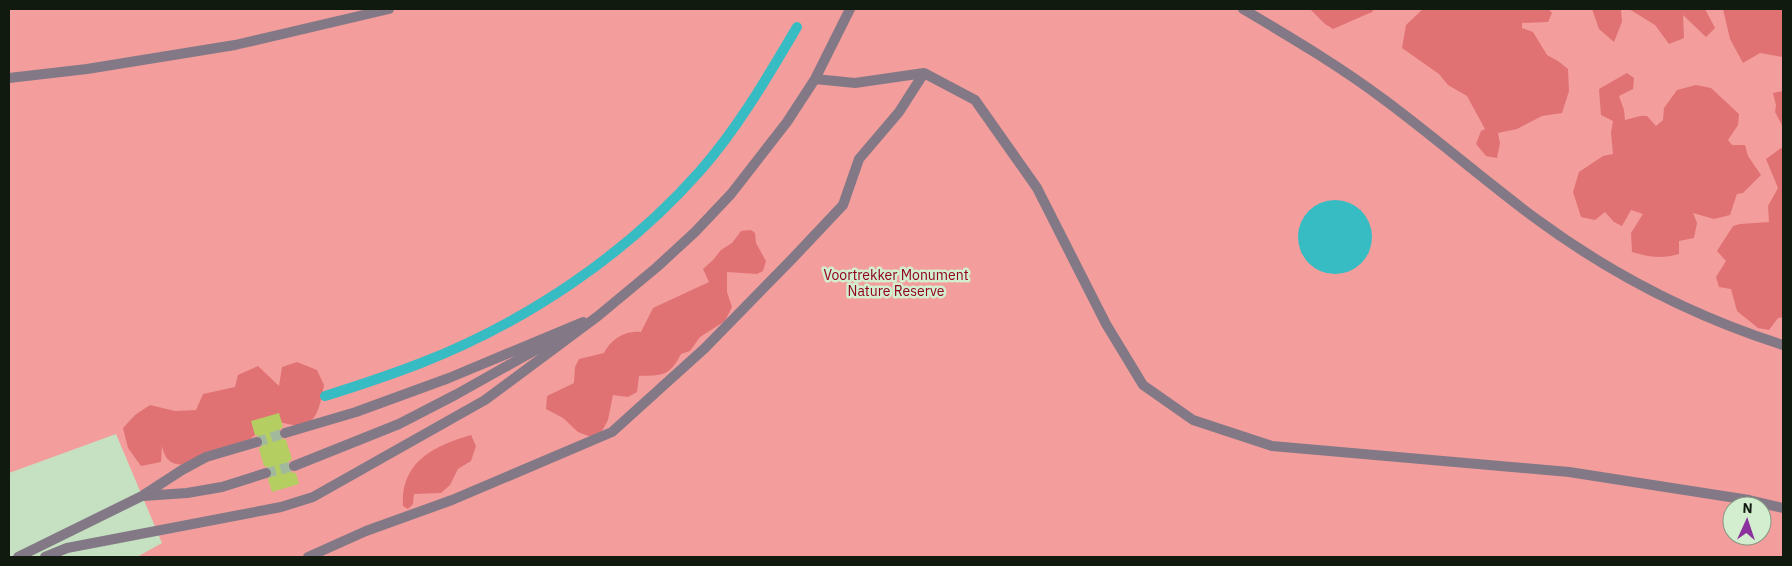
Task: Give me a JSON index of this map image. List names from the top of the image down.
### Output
{
  "parks": ["Voortrekker Monument Nature Reserve"],
  "north": "top"
}
